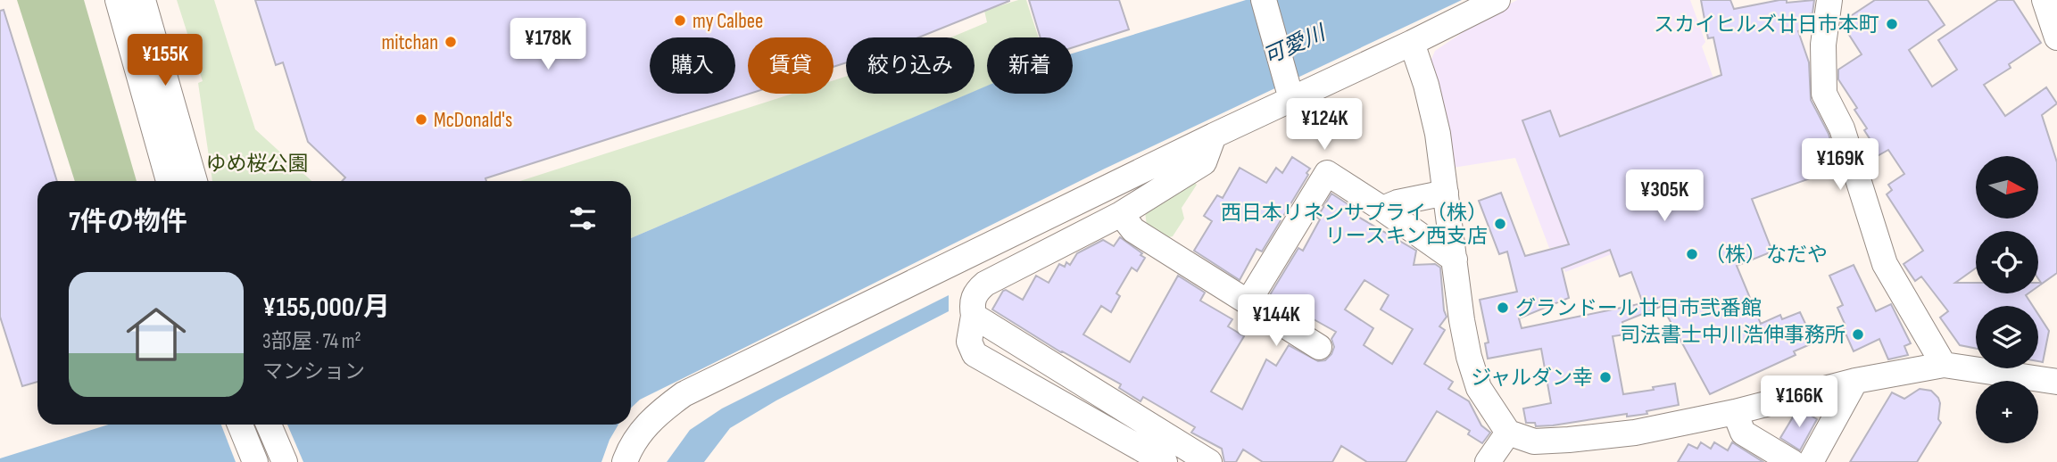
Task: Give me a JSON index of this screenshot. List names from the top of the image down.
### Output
{
  "water": ["可愛川"],
  "parks": ["ゆめ桜公園"],
  "places": [
    "my Calbee",
    "スカイヒルズ廿日市本町",
    "mitchan",
    "McDonald's",
    "西日本リネンサプライ（株） リースキン西支店",
    "（株）なだや",
    "グランドール廿日市弐番館",
    "司法書士中川浩伸事務所",
    "ジャルダン幸"
  ],
  "north": "right",
  "page": {
    "price": [
      "¥178K",
      "¥155K",
      "¥124K",
      "¥169K",
      "¥305K",
      "¥144K",
      "¥166K"
    ],
    "chip": [
      "購入",
      "賃貸",
      "絞り込み",
      "新着"
    ],
    "map_buttons": "+",
    "heading": "7件の物件",
    "list": [
      {
        "name": "¥155,000/月",
        "note": "3部屋 · 74 m² · マンション"
      }
    ]
  }
}
